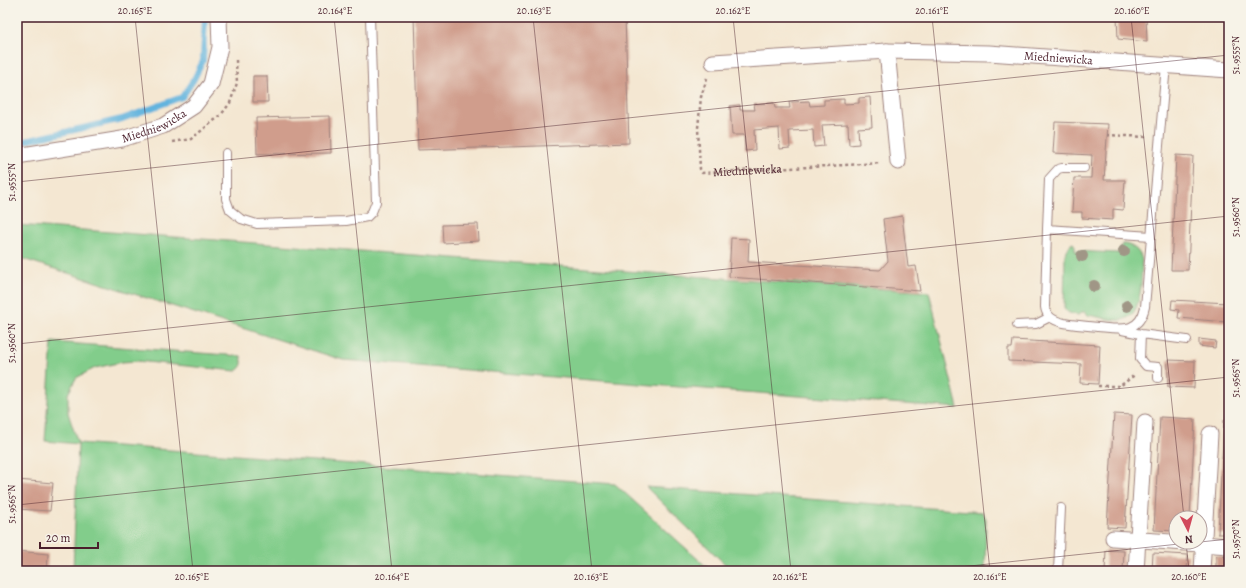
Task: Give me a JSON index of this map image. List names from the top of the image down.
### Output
{
  "streets": {
    "street": ["Miedniewicka"]
  },
  "scale_bar": "20 m",
  "north": "bottom",
  "coordinates": [
    "20.165°E",
    "20.164°E",
    "20.163°E",
    "20.162°E",
    "20.161°E",
    "20.160°E",
    "51.9555°N",
    "51.9560°N",
    "51.9565°N",
    "51.9570°N"
  ]
}
